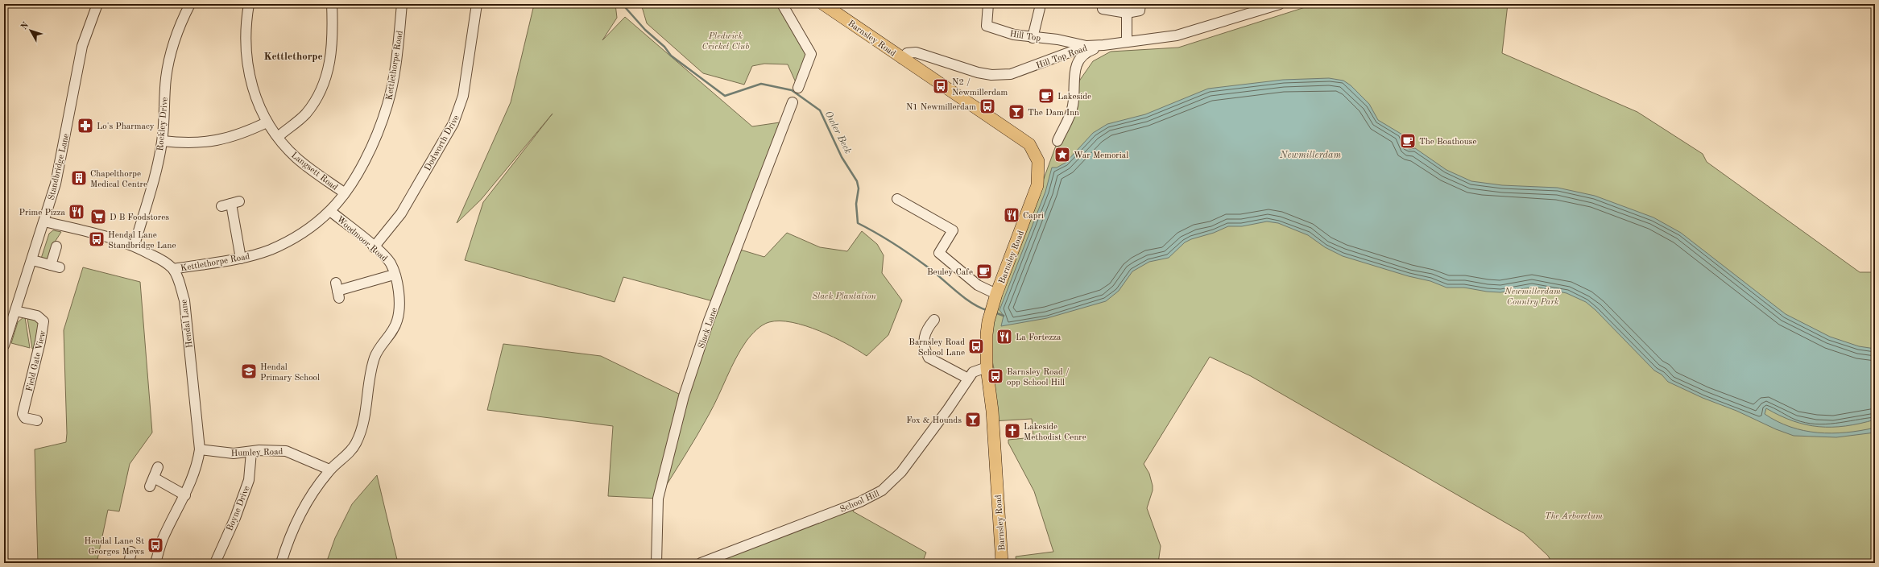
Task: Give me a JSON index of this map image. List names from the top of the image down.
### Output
{
  "streets": {
    "main road": ["Barnsley Road"],
    "street": [
      "Hill Top",
      "Hill Top Road",
      "Kettlethorpe Road",
      "Rockley Drive",
      "Dodworth Drive",
      "Standbridge Lane",
      "Langsett Road",
      "Woodmoor Road",
      "Hendal Lane",
      "Slack Lane",
      "Field Gate View",
      "Humley Road",
      "School Hill",
      "Boyne Drive"
    ]
  },
  "crossings": [
    ["Hill Top", "Hill Top Road"],
    ["Barnsley Road", "Hill Top Road"],
    ["Barnsley Road", "School Hill"],
    ["Kettlethorpe Road", "Langsett Road"],
    ["Kettlethorpe Road", "Woodmoor Road"],
    ["Kettlethorpe Road", "Hendal Lane"],
    ["Dodworth Drive", "Woodmoor Road"],
    ["Standbridge Lane", "Field Gate View"],
    ["Woodmoor Road", "Humley Road"],
    ["Hendal Lane", "Humley Road"],
    ["Humley Road", "Boyne Drive"]
  ],
  "districts": ["Kettlethorpe"],
  "water": ["Owler Beck", "Newmillerdam"],
  "parks": [
    "Pledwick Cricket Club",
    "Newmillerdam Country Park",
    "Slack Plantation",
    "The Arboretum"
  ],
  "places": {
    "bus stop": [
      "N2 / Newmillerdam",
      "N1 Newmillerdam",
      "Hendal Lane Standbridge Lane",
      "Barnsley Road School Lane",
      "Barnsley Road / opp School Hill",
      "Hendal Lane St Georges Mews"
    ],
    "cafe": ["Lakeside", "The Boathouse", "Beuley Cafe"],
    "bar": ["The Dam Inn", "Fox & Hounds"],
    "pharmacy": ["Lo's Pharmacy"],
    "place": ["War Memorial"],
    "building": ["Chapelthorpe Medical Centre"],
    "restaurant": ["Prime Pizza", "Capri", "La Fortezza"],
    "supermarket": ["D B Foodstores"],
    "school or university": ["Hendal Primary School"],
    "church": ["Lakeside Methodist Cenre"]
  },
  "north": "top left"
}
